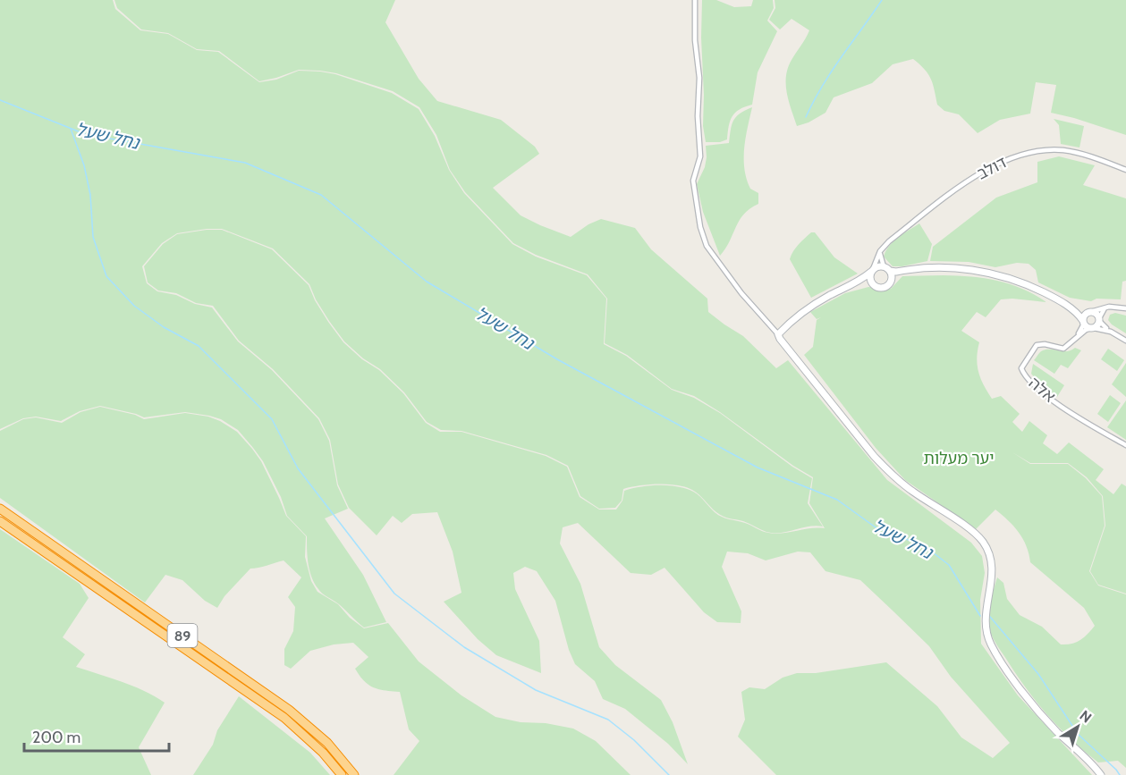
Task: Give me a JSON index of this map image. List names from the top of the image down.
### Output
{
  "streets": {
    "highway": ["89"],
    "street": ["דולב", "אלה"]
  },
  "water": ["נחל שעל"],
  "parks": ["יער מעלות"],
  "scale_bar": "200 m",
  "north": "top right"
}
